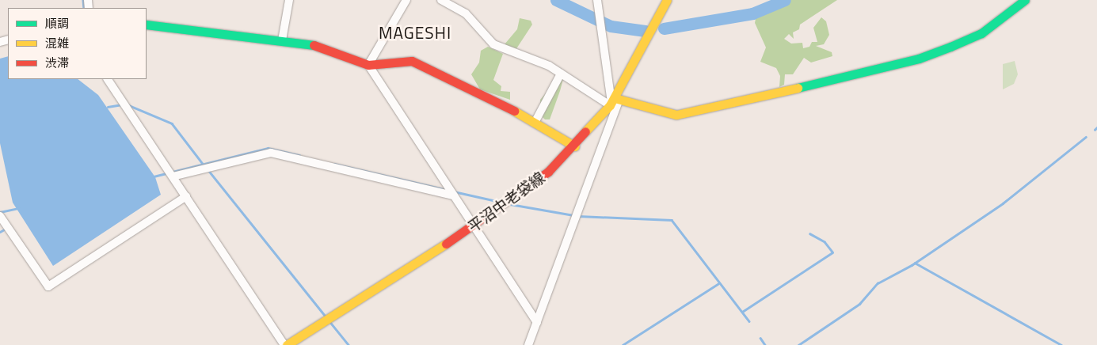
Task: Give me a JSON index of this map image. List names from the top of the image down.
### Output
{
  "streets": {
    "street": ["平沼中老袋線"]
  },
  "districts": ["MAGESHI"],
  "legend": ["順調", "混雑", "渋滞"]
}
